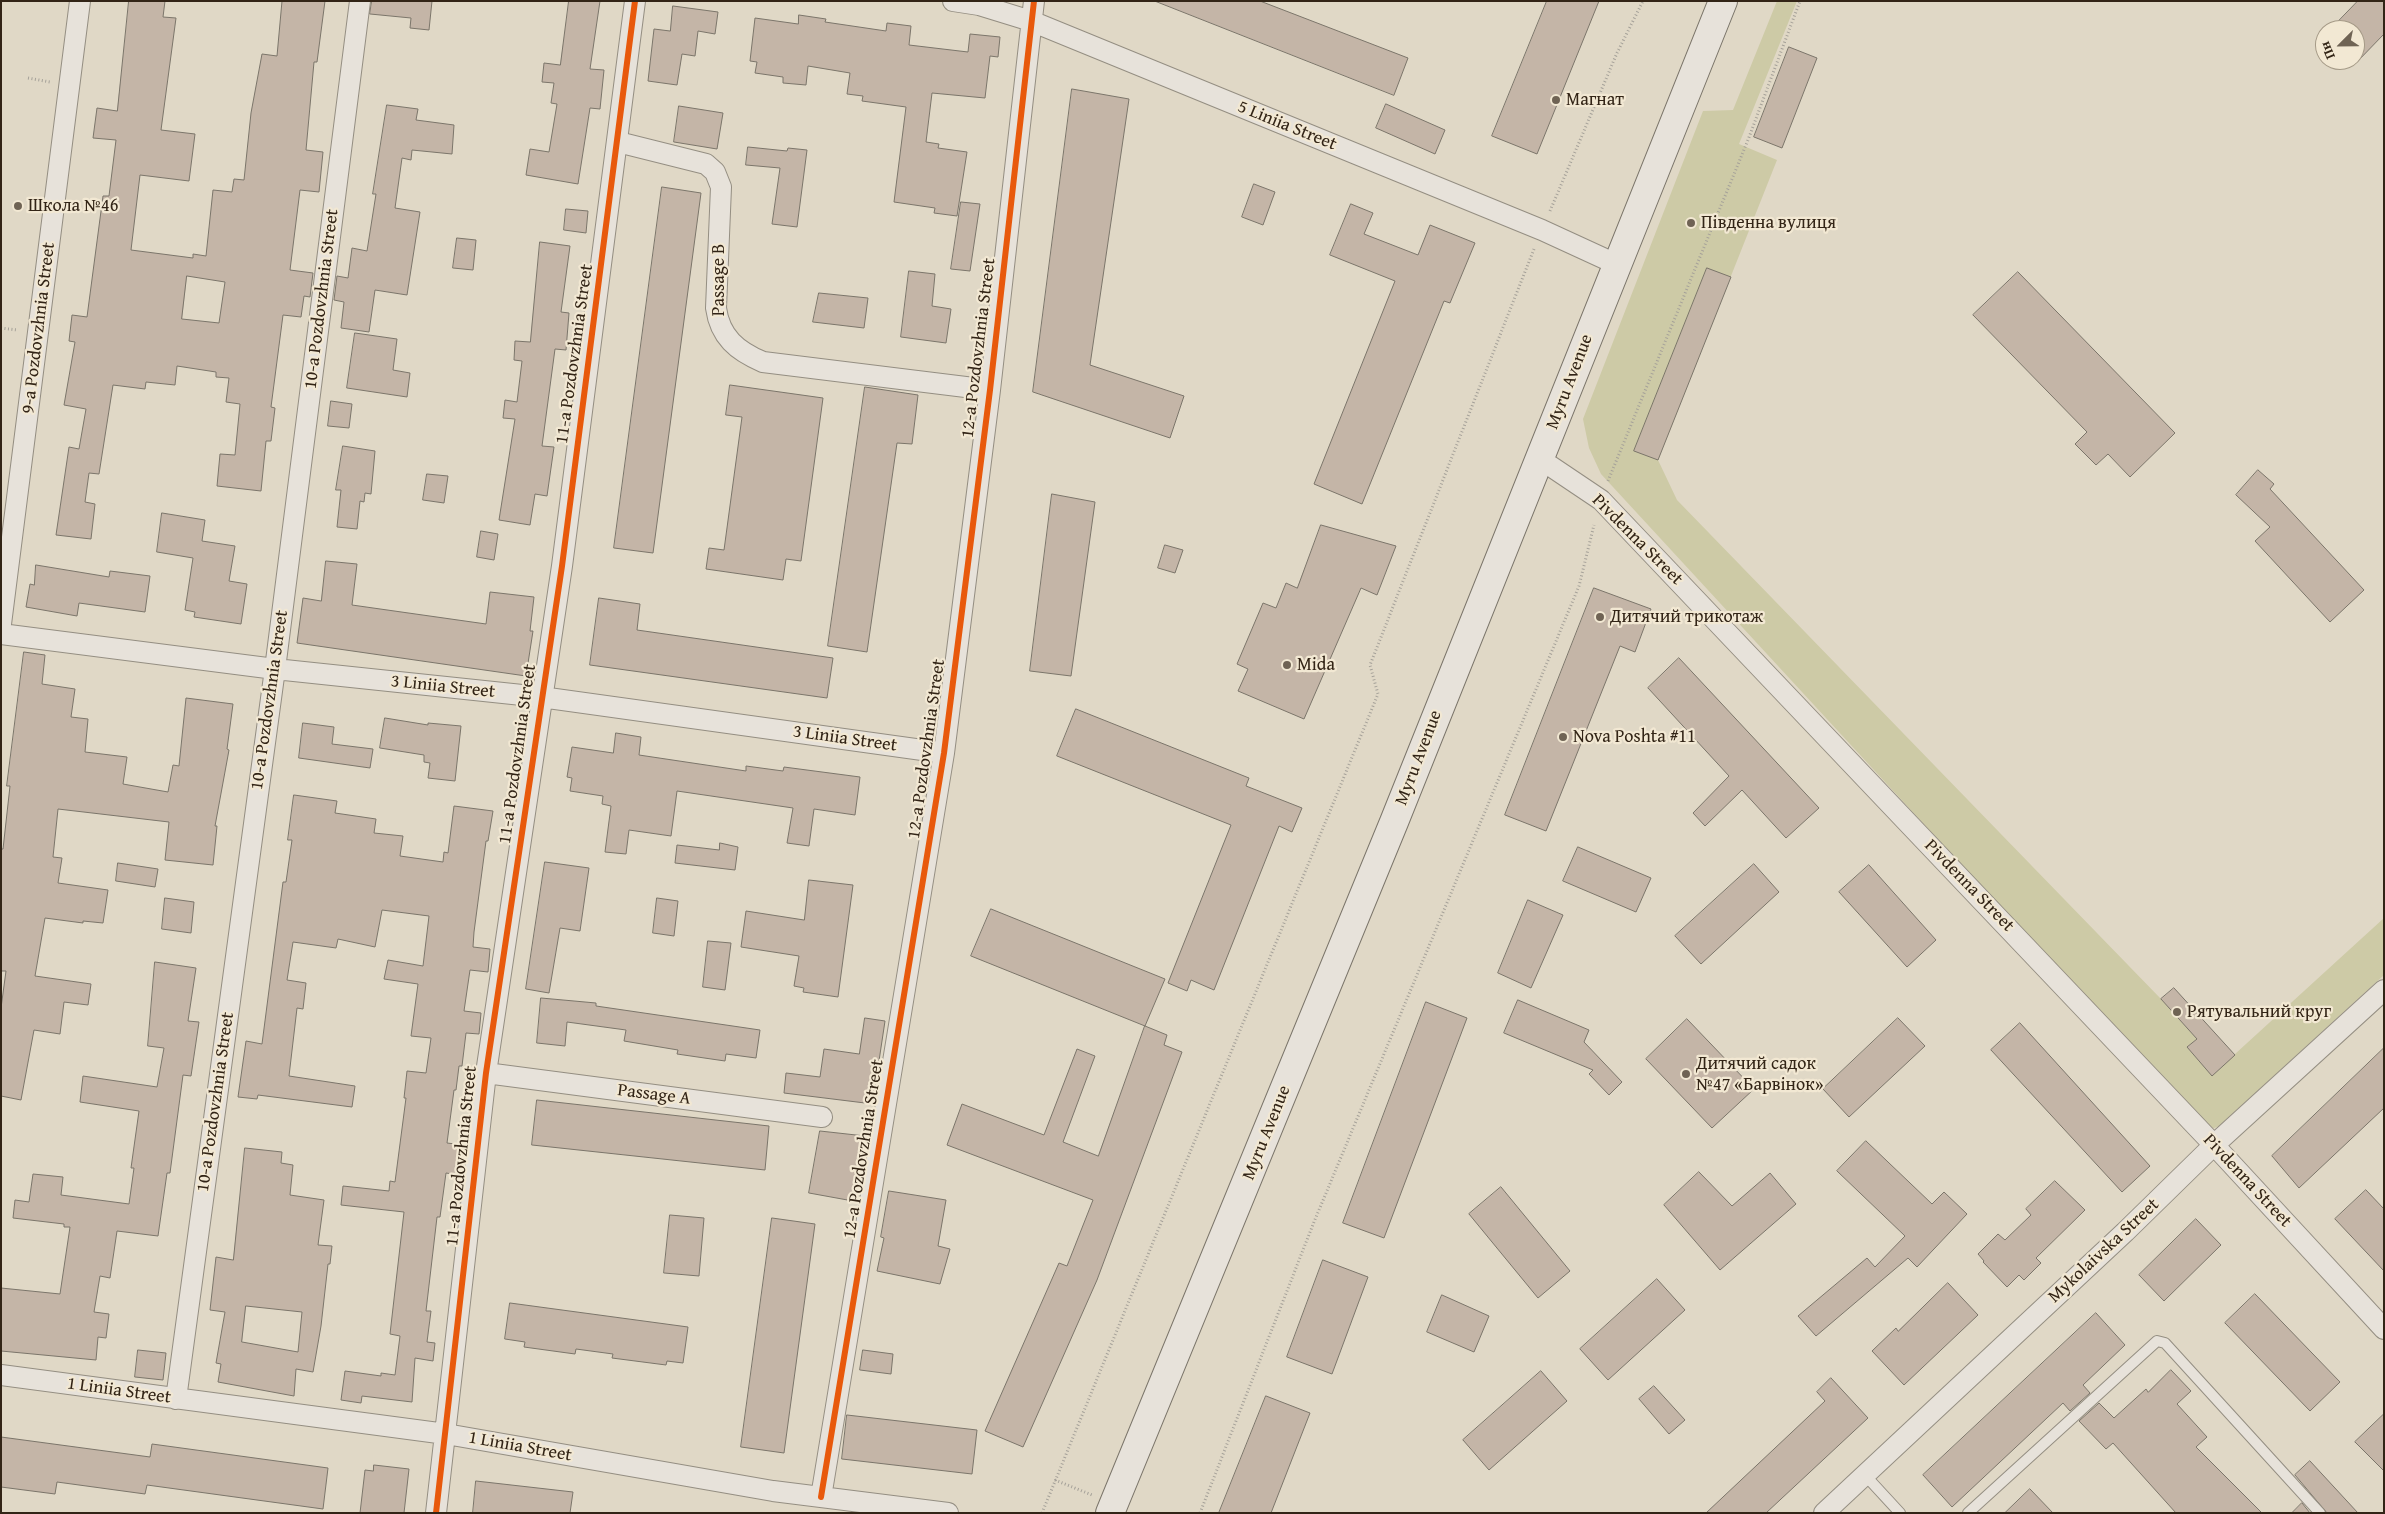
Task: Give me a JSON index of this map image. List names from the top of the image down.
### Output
{
  "streets": {
    "main road": ["Myru Avenue"],
    "street": [
      "5 Liniia Street",
      "Passage B",
      "10-a Pozdovzhnia Street",
      "9-a Pozdovzhnia Street",
      "12-a Pozdovzhnia Street",
      "11-a Pozdovzhnia Street",
      "Pivdenna Street",
      "3 Liniia Street",
      "Passage A",
      "Mykolaivska Street",
      "1 Liniia Street"
    ]
  },
  "crossings": [
    ["5 Liniia Street", "12-a Pozdovzhnia Street"],
    ["5 Liniia Street", "Myru Avenue"],
    ["Passage B", "12-a Pozdovzhnia Street"],
    ["Passage B", "11-a Pozdovzhnia Street"],
    ["10-a Pozdovzhnia Street", "3 Liniia Street"],
    ["10-a Pozdovzhnia Street", "1 Liniia Street"],
    ["12-a Pozdovzhnia Street", "3 Liniia Street"],
    ["12-a Pozdovzhnia Street", "1 Liniia Street"],
    ["11-a Pozdovzhnia Street", "3 Liniia Street"],
    ["11-a Pozdovzhnia Street", "Passage A"],
    ["11-a Pozdovzhnia Street", "1 Liniia Street"],
    ["Myru Avenue", "Pivdenna Street"],
    ["Pivdenna Street", "Mykolaivska Street"]
  ],
  "places": [
    "Магнат",
    "Школа №46",
    "Південна вулиця",
    "Дитячий трикотаж",
    "Mida",
    "Nova Poshta #11",
    "Рятувальний круг",
    "Дитячий садок №47 «Барвінок»"
  ],
  "north": "bottom left"
}
